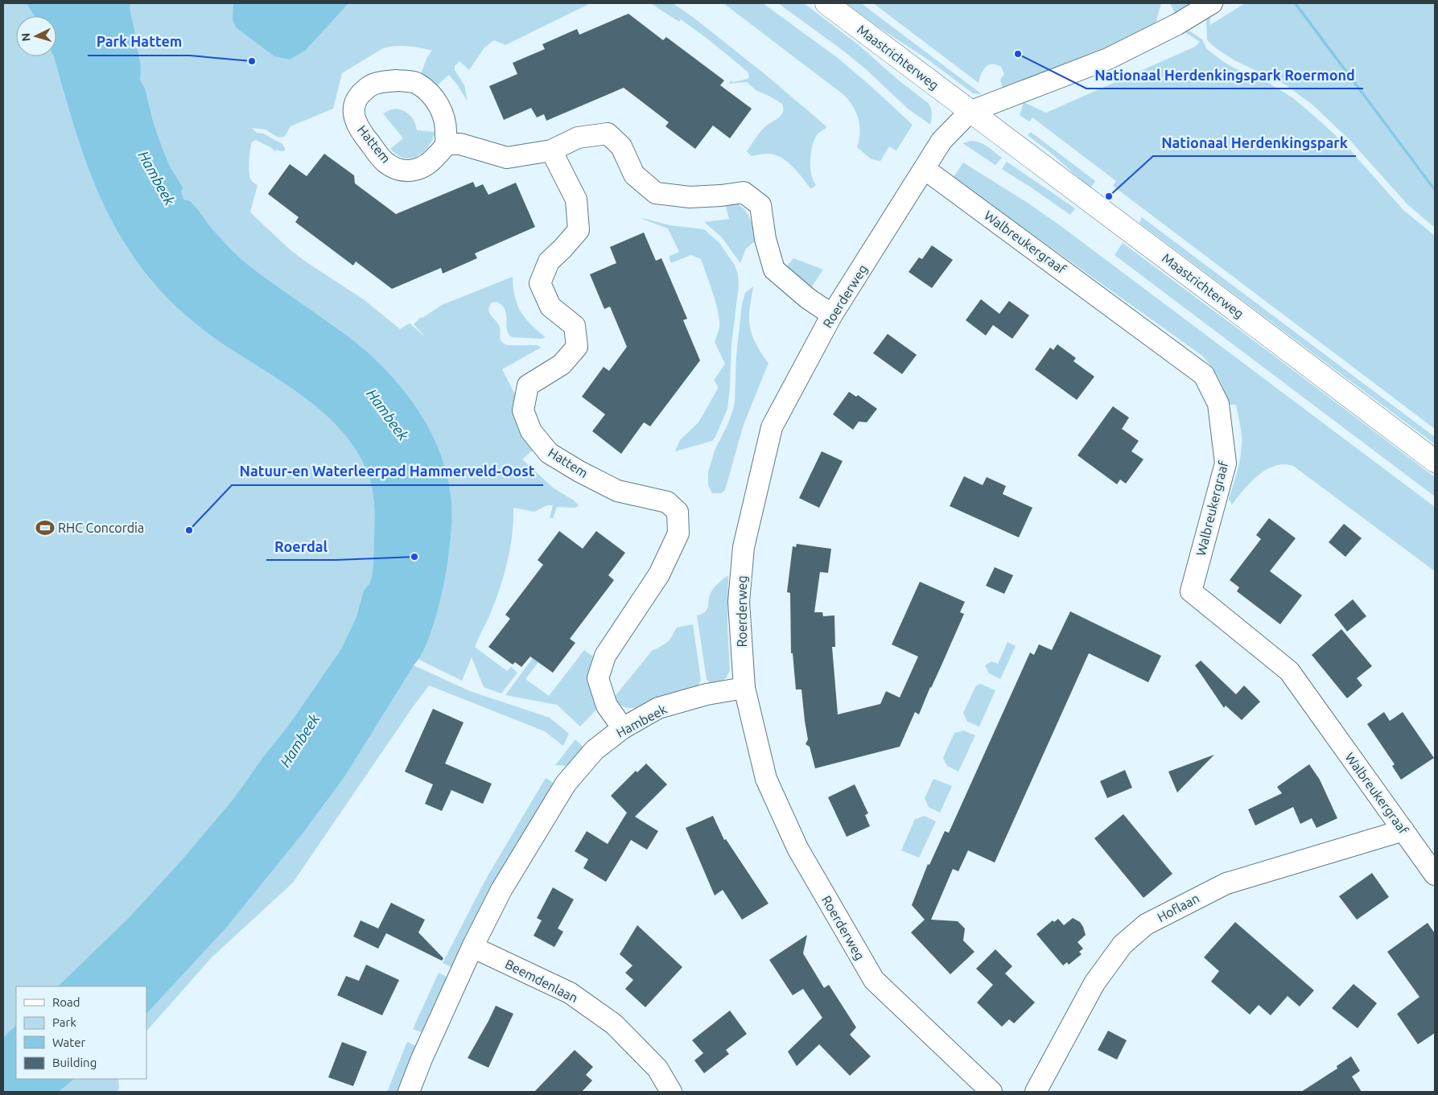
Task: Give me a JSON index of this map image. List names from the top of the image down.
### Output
{
  "streets": {
    "main road": ["Maastrichterweg"],
    "street": [
      "Hattem",
      "Walbreukergraaf",
      "Roerderweg",
      "Hambeek",
      "Hoflaan",
      "Beemdenlaan"
    ]
  },
  "crossings": [
    ["Maastrichterweg", "Roerderweg"],
    ["Hattem", "Hambeek"],
    ["Walbreukergraaf", "Roerderweg"],
    ["Walbreukergraaf", "Hoflaan"],
    ["Roerderweg", "Hambeek"],
    ["Hambeek", "Beemdenlaan"]
  ],
  "water": ["Hambeek"],
  "places": {
    "other": [
      "Nationaal Herdenkingspark Roermond",
      "Park Hattem",
      "Nationaal Herdenkingspark",
      "Natuur-en Waterleerpad Hammerveld-Oost",
      "Roerdal"
    ],
    "sports": ["RHC Concordia"]
  },
  "legend": [
    "Road",
    "Park",
    "Water",
    "Building"
  ],
  "north": "left"
}
